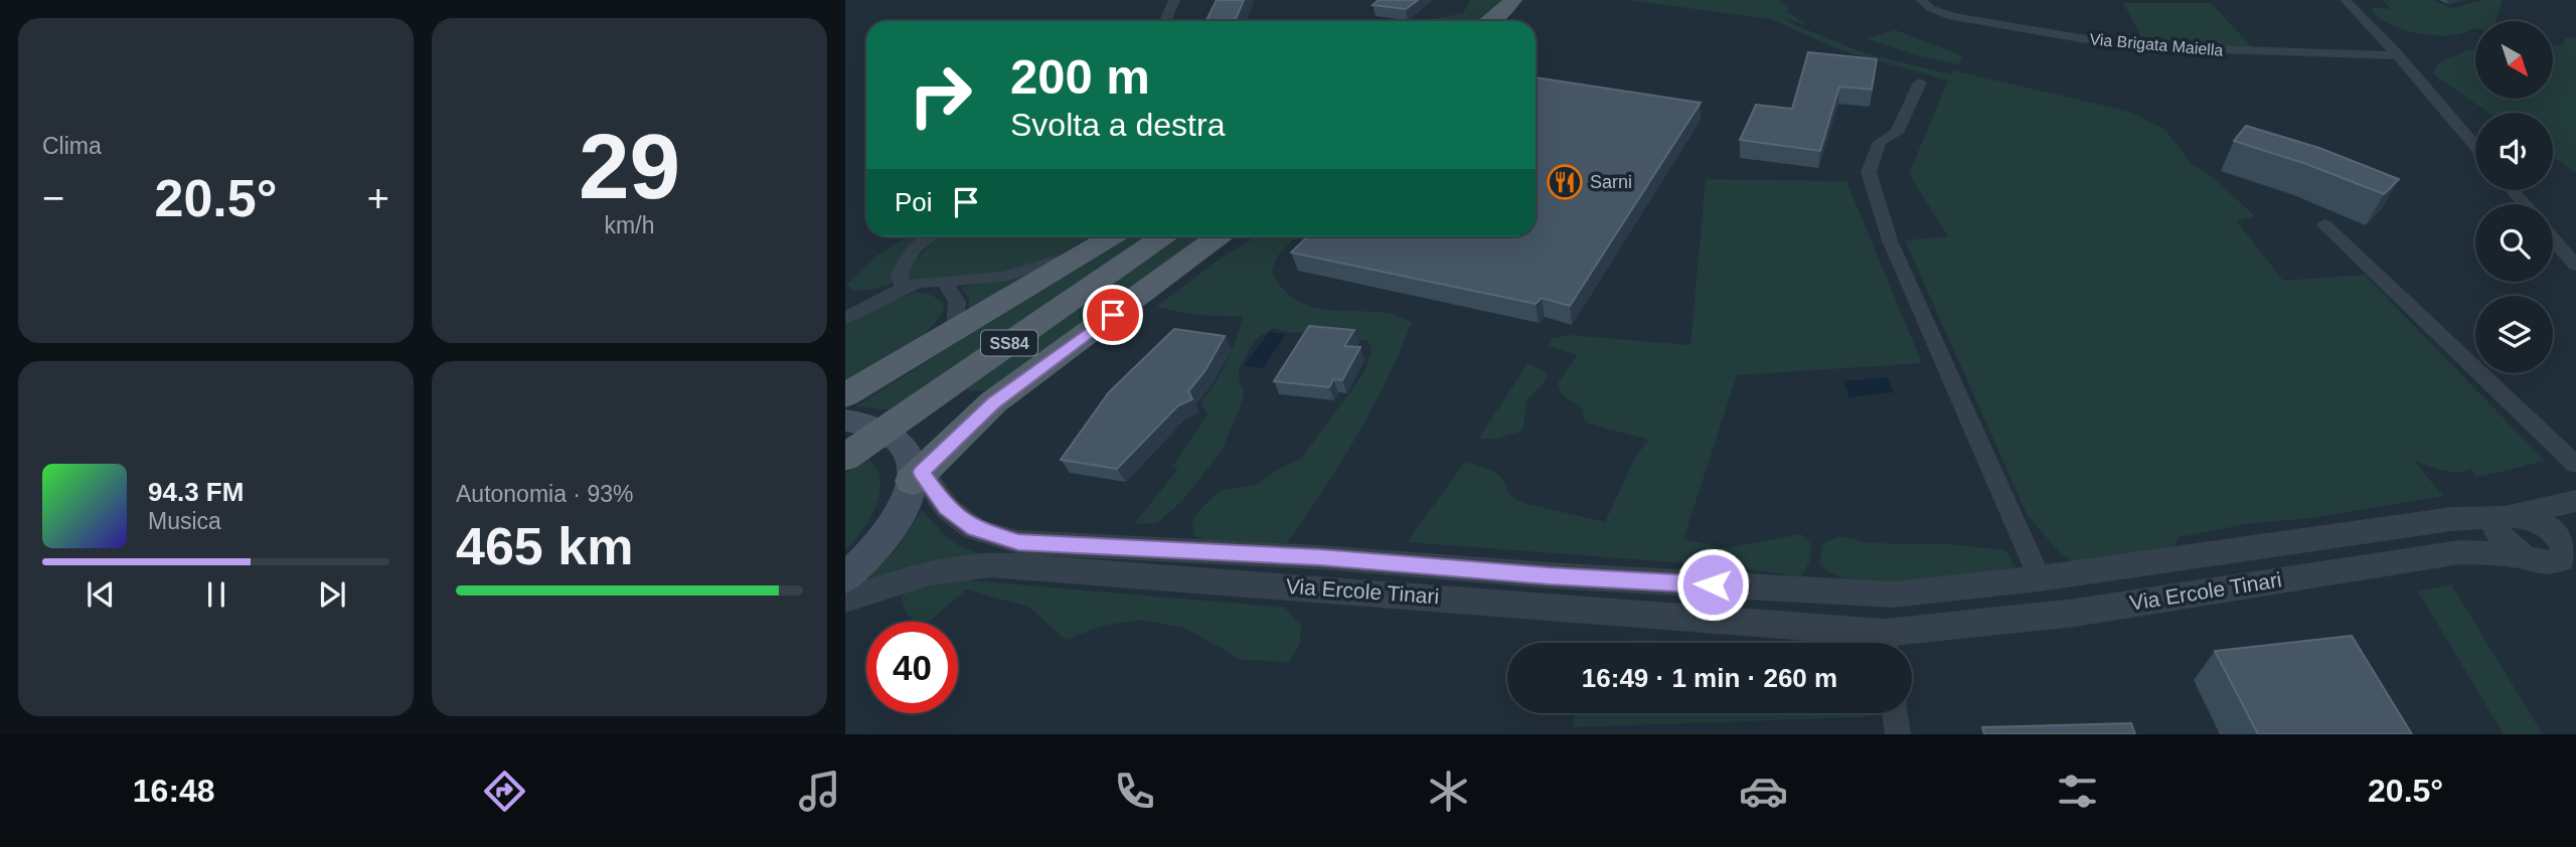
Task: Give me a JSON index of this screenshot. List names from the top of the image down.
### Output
{
  "streets": {
    "main road": ["SS84"],
    "street": ["Via Brigata Maiella", "Via Ercole Tinari"]
  },
  "places": {
    "restaurant": ["Sarni"]
  },
  "north": "bottom right",
  "page": {
    "tile": [
      "Clima",
      ["29", "km/h"],
      ["Autonomia · 93%", "465 km"]
    ],
    "turn": ["200 m", "Svolta a destra"],
    "then": "Poi",
    "heat": ["−", "20.5°", "+"],
    "song": ["94.3 FM", "Musica"],
    "limit": "40",
    "trip": "16:49 · 1 min · 260 m",
    "tabs": ["16:48", "20.5°"]
  }
}
